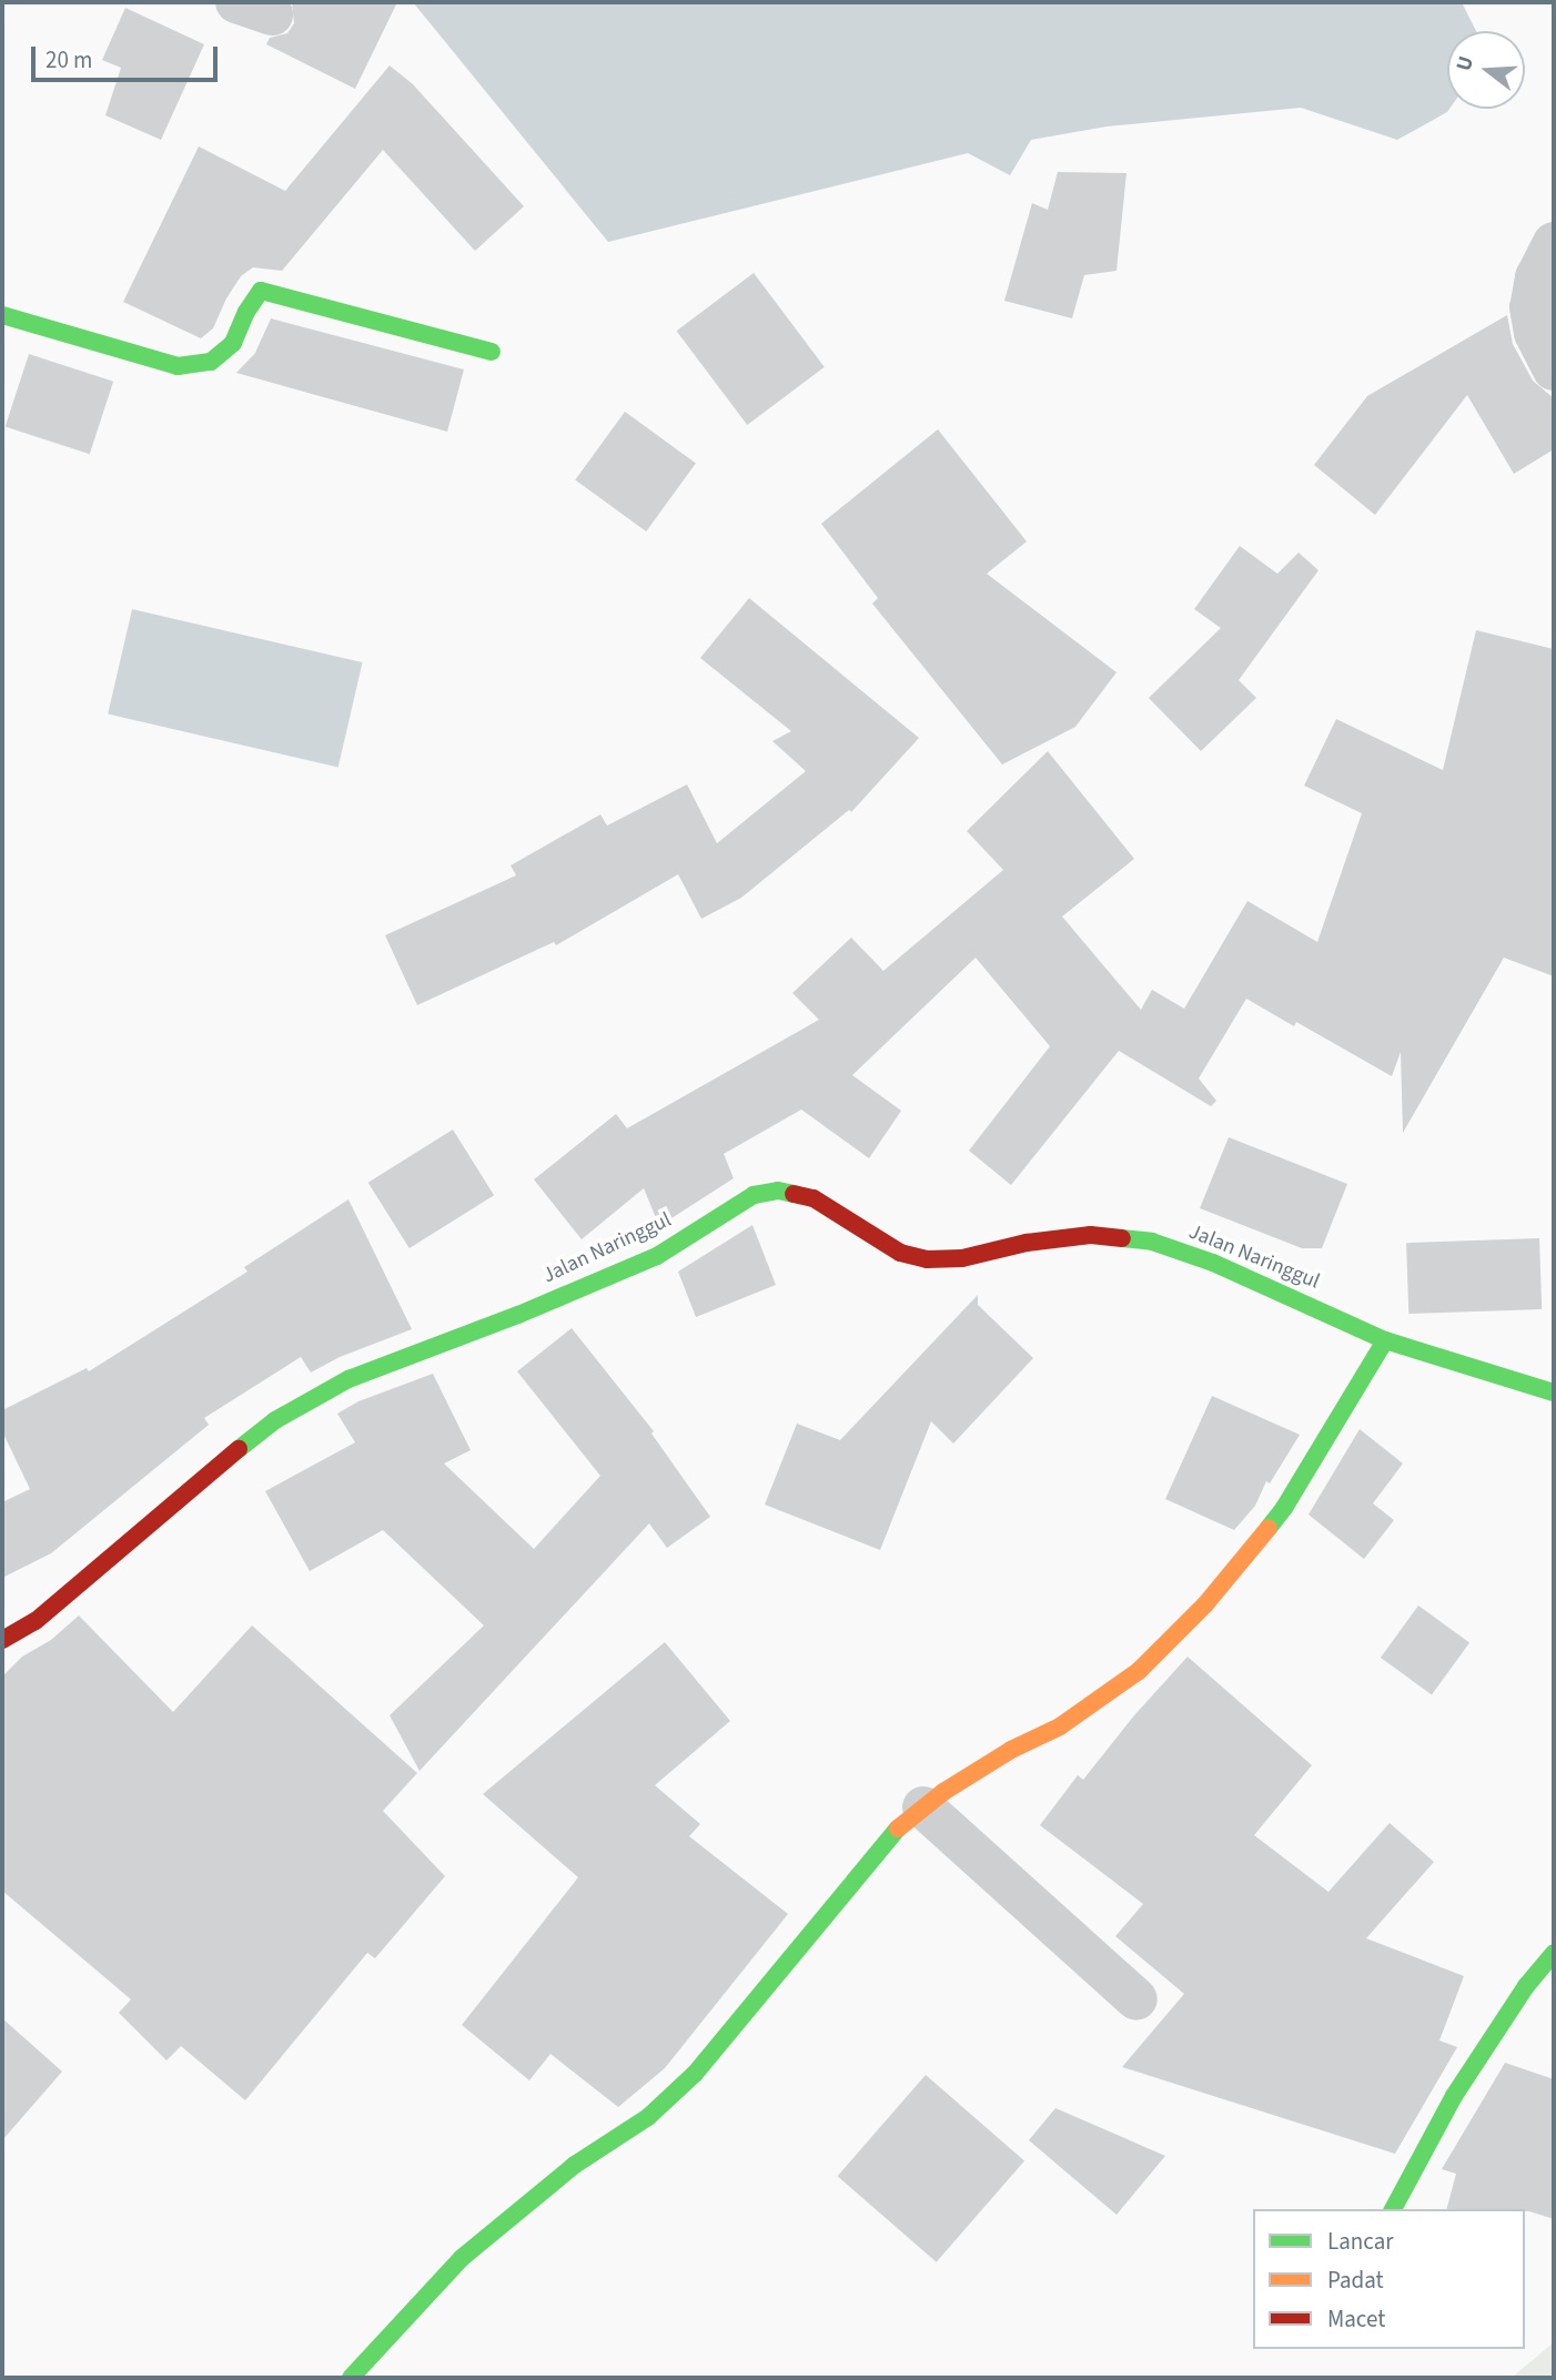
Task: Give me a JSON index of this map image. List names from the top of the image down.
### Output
{
  "streets": {
    "street": ["Jalan Naringgul"]
  },
  "legend": ["Lancar", "Padat", "Macet"],
  "scale_bar": "20 m",
  "north": "left"
}
